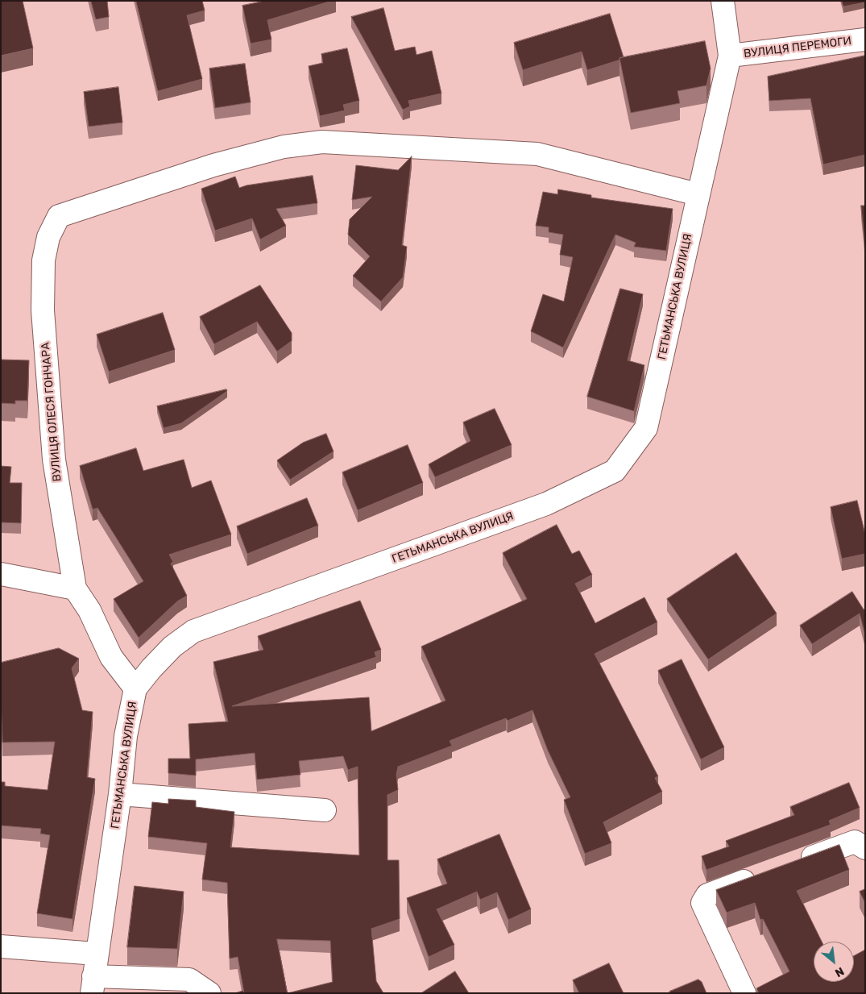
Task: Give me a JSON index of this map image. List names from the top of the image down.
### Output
{
  "streets": {
    "street": ["ВУЛИЦЯ ПЕРЕМОГИ", "ГЕТЬМАНСЬКА ВУЛИЦЯ", "ВУЛИЦЯ ОЛЕСЯ ГОНЧАРА"]
  },
  "crossings": [
    ["ВУЛИЦЯ ПЕРЕМОГИ", "ГЕТЬМАНСЬКА ВУЛИЦЯ"],
    ["ГЕТЬМАНСЬКА ВУЛИЦЯ", "ВУЛИЦЯ ОЛЕСЯ ГОНЧАРА"]
  ],
  "north": "bottom right"
}
